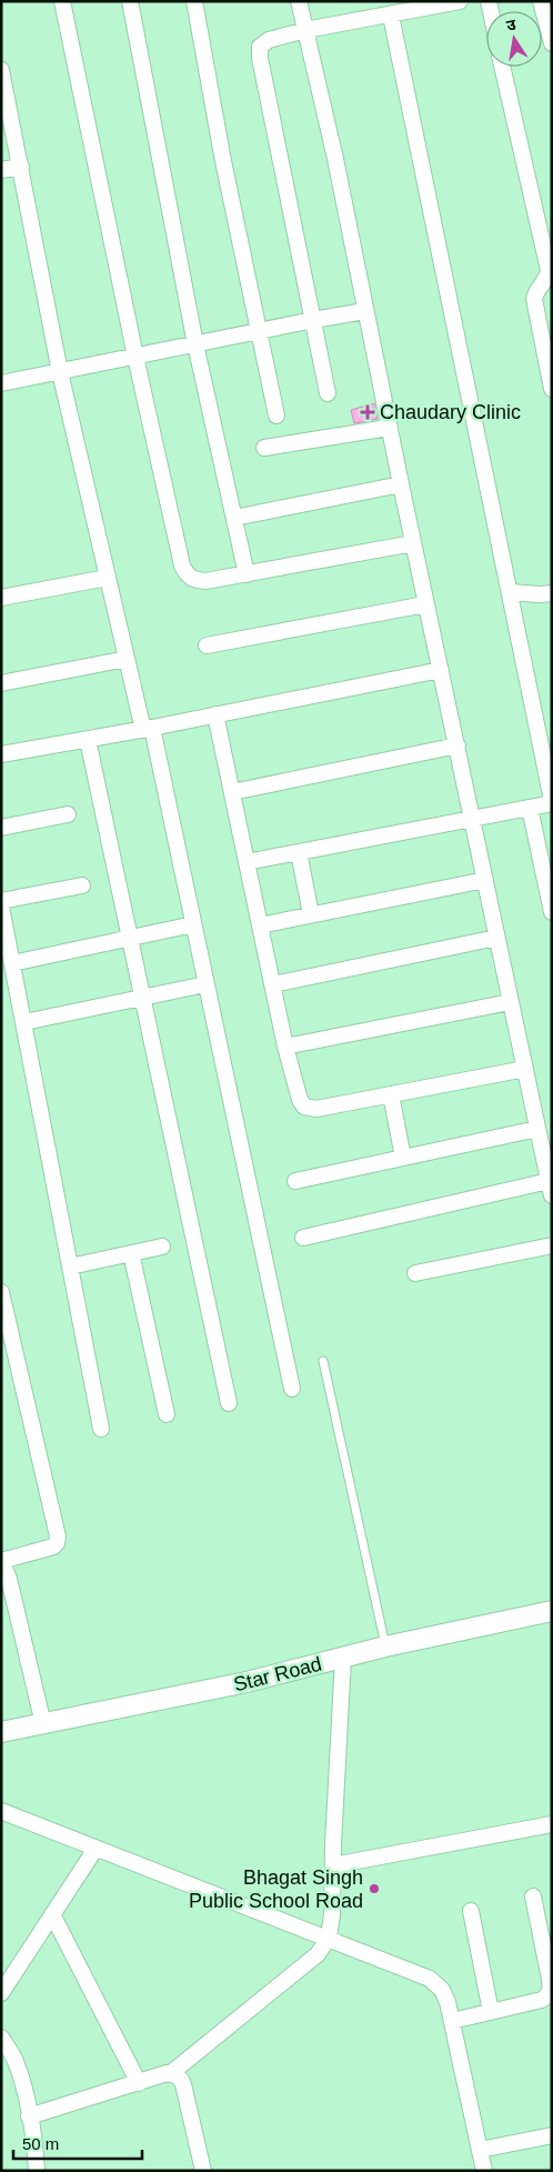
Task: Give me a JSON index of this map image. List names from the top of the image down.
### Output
{
  "streets": {
    "street": ["Star Road"]
  },
  "places": {
    "health": ["Chaudary Clinic"],
    "other": ["Bhagat Singh Public School Road"]
  },
  "scale_bar": "50 m",
  "north": "top"
}
